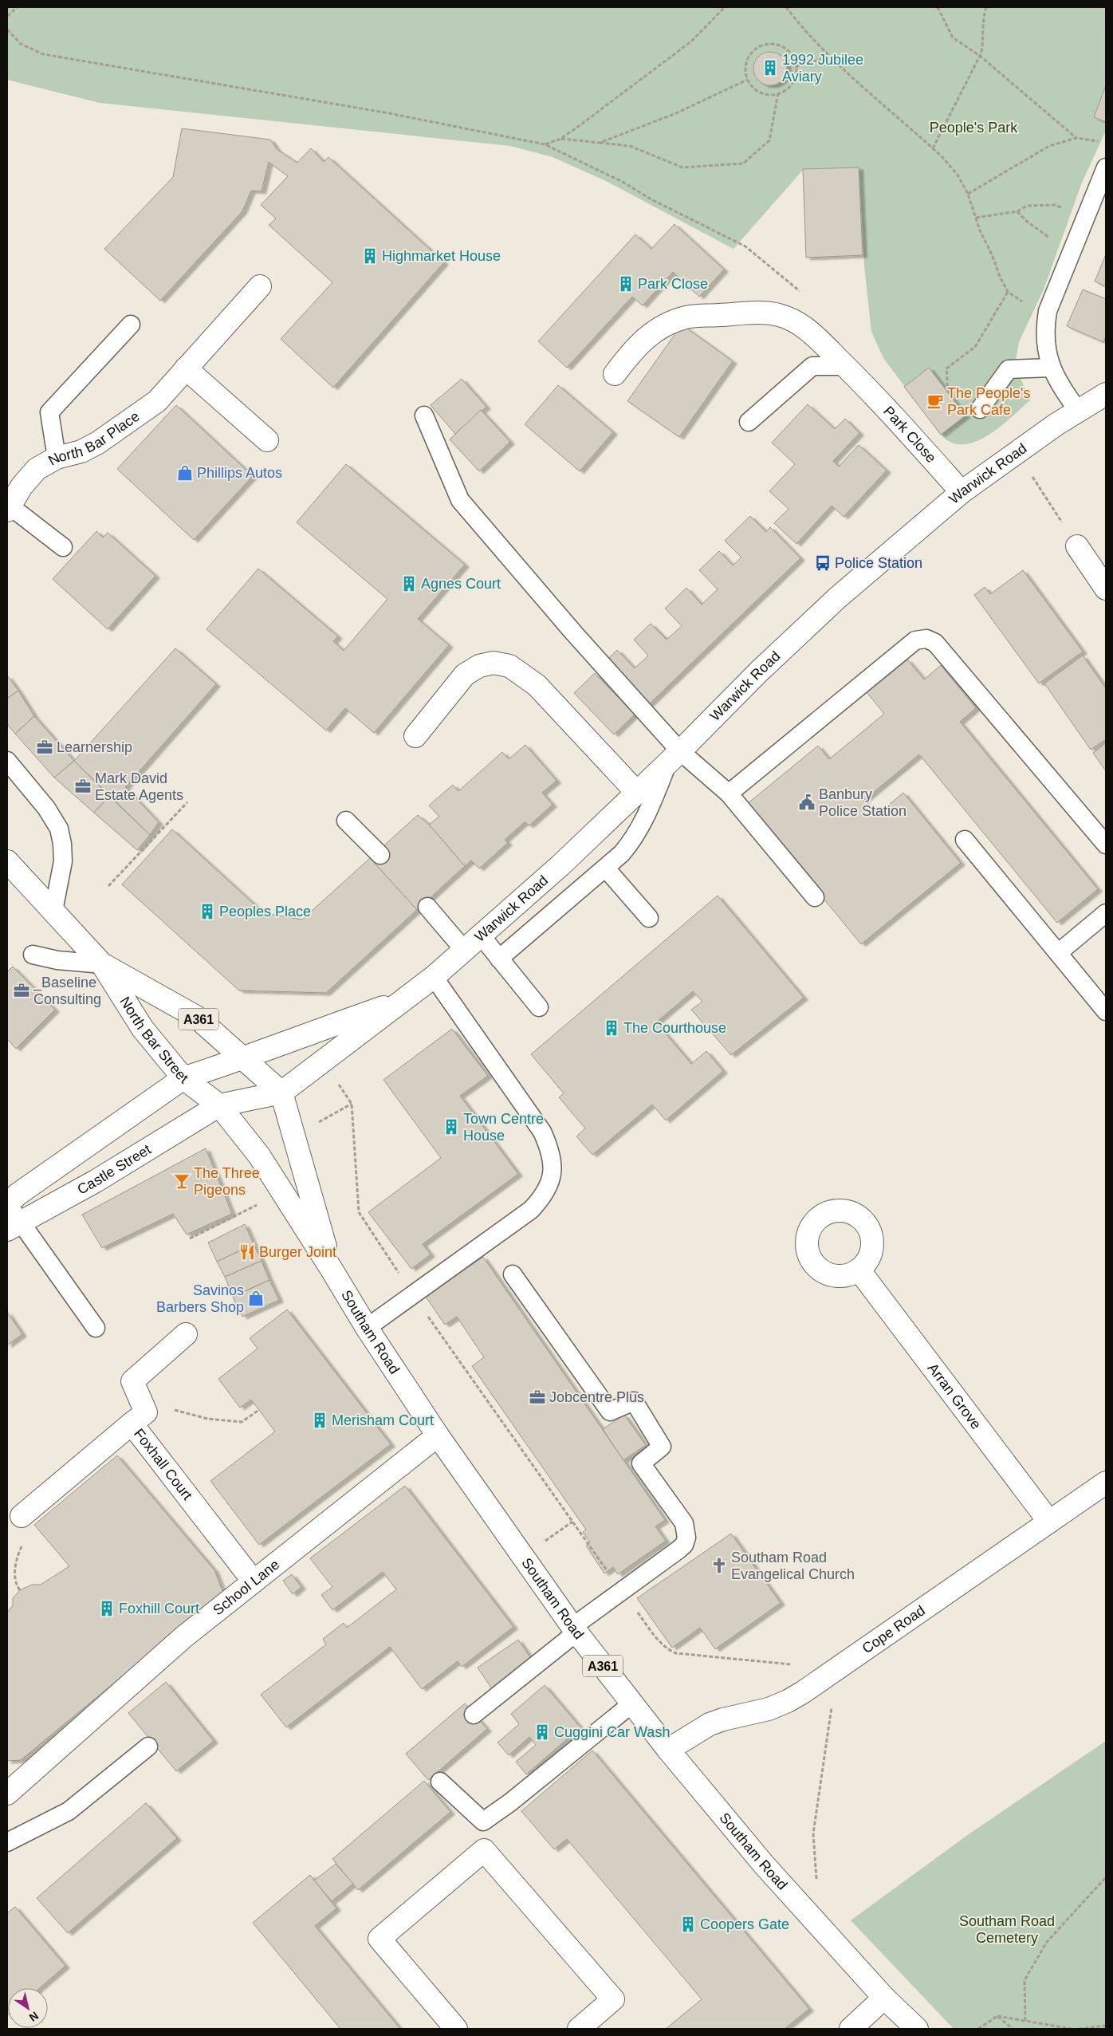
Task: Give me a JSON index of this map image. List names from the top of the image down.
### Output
{
  "streets": {
    "street": [
      "Park Close",
      "North Bar Place",
      "Warwick Road",
      "A361",
      "North Bar Street",
      "Castle Street",
      "Southam Road",
      "Arran Grove",
      "Foxhall Court",
      "School Lane",
      "Cope Road"
    ]
  },
  "crossings": [
    ["Park Close", "Warwick Road"],
    ["Warwick Road", "North Bar Street"],
    ["Warwick Road", "Castle Street"],
    ["Warwick Road", "Southam Road"],
    ["North Bar Street", "Castle Street"],
    ["North Bar Street", "Southam Road"],
    ["Castle Street", "Southam Road"],
    ["Southam Road", "School Lane"],
    ["Southam Road", "Cope Road"],
    ["Arran Grove", "Cope Road"],
    ["Foxhall Court", "School Lane"]
  ],
  "parks": ["People's Park", "Southam Road Cemetery"],
  "places": {
    "building": [
      "1992 Jubilee Aviary",
      "Highmarket House",
      "Park Close",
      "Agnes Court",
      "Peoples Place",
      "The Courthouse",
      "Town Centre House",
      "Merisham Court",
      "Foxhill Court",
      "Cuggini Car Wash",
      "Coopers Gate"
    ],
    "cafe": ["The People's Park Cafe"],
    "shop": ["Phillips Autos", "Savinos Barbers Shop"],
    "bus stop": ["Police Station"],
    "office": [
      "Learnership",
      "Mark David Estate Agents",
      "_Baseline Consulting",
      "Jobcentre Plus"
    ],
    "public building": ["Banbury Police Station"],
    "bar": ["The Three Pigeons"],
    "restaurant": ["Burger Joint"],
    "church": ["Southam Road Evangelical Church"]
  },
  "north": "bottom right"
}
